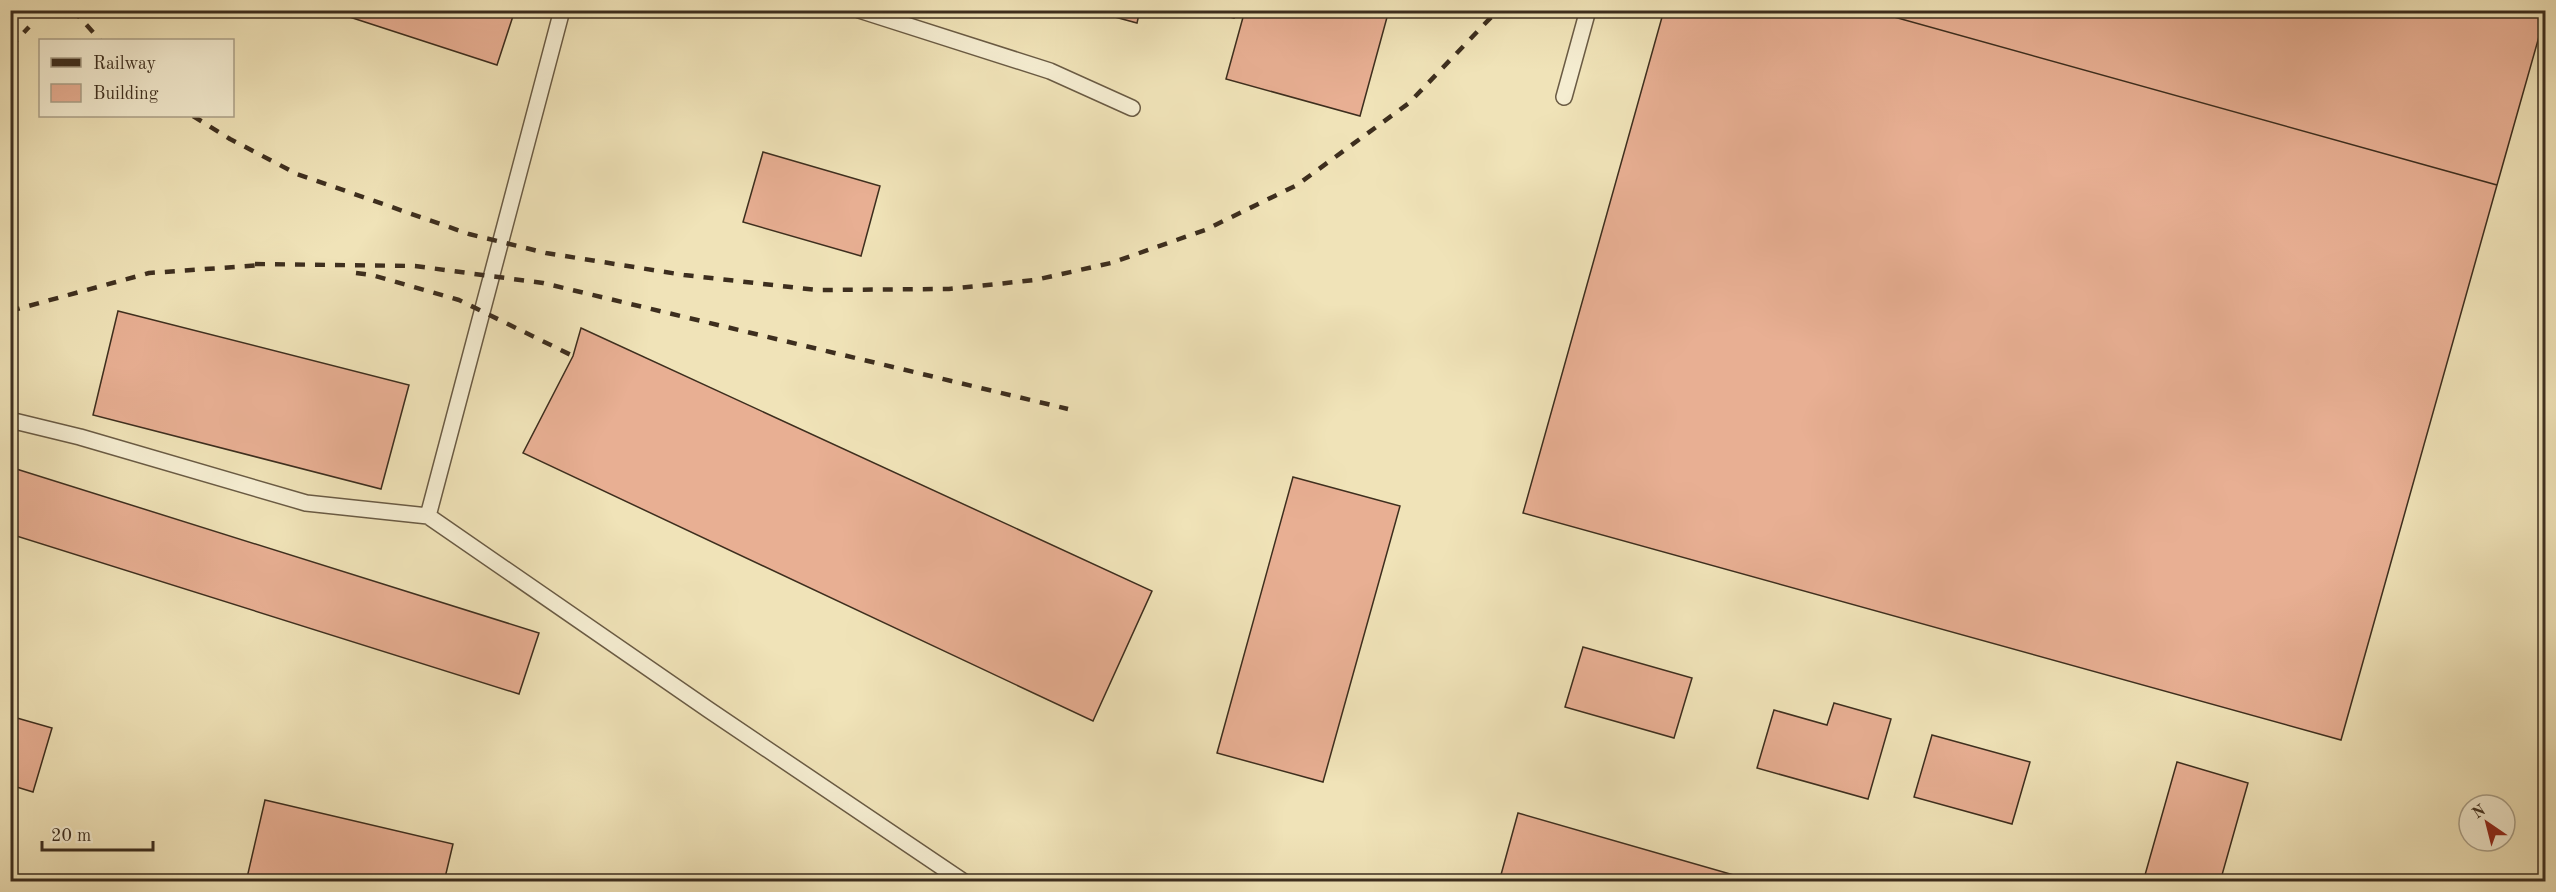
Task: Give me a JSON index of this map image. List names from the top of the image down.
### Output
{
  "legend": ["Railway", "Building"],
  "scale_bar": "20 m",
  "north": "top left"
}
